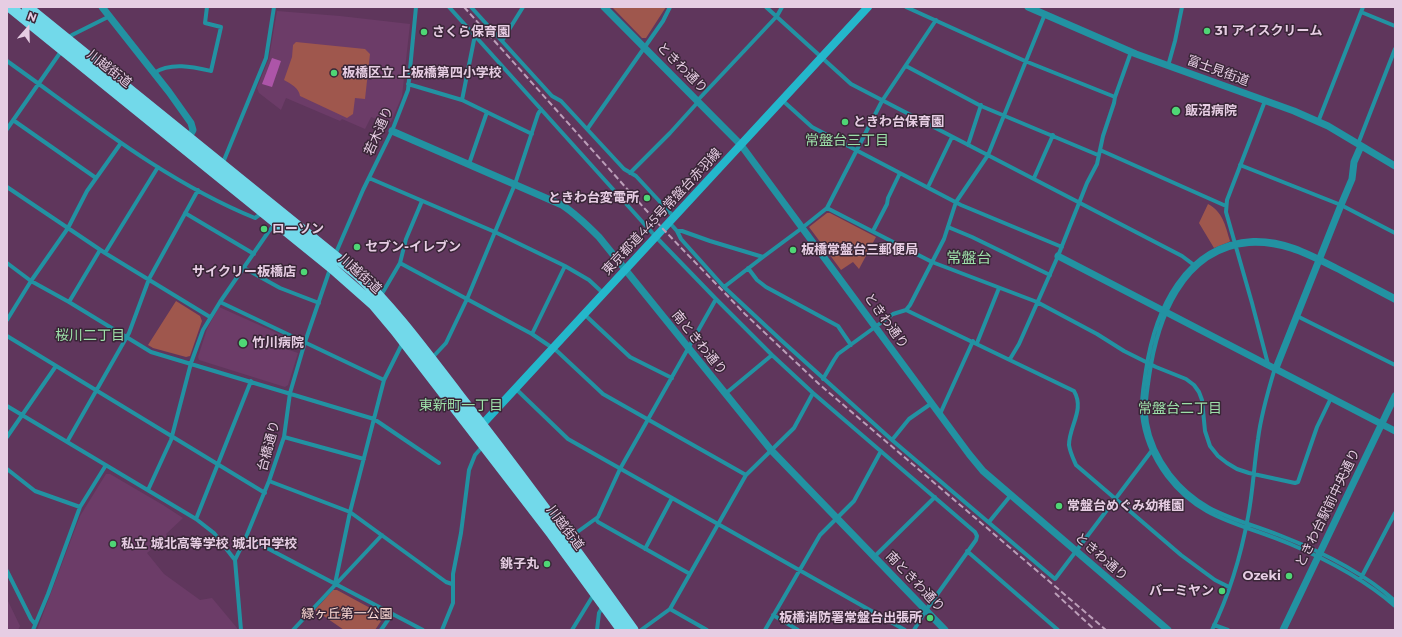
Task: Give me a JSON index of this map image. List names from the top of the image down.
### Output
{
  "streets": {
    "highway": ["川越街道"],
    "main road": ["東京都道445号常盤台赤羽線"],
    "street": [
      "ときわ通り",
      "富士見街道",
      "若木通り",
      "南ときわ通り",
      "台橋通り",
      "ときわ台駅前中央通り"
    ]
  },
  "crossings": [
    ["ときわ通り", "東京都道445号常盤台赤羽線"],
    ["川越街道", "若木通り"],
    ["川越街道", "東京都道445号常盤台赤羽線"],
    ["川越街道", "台橋通り"],
    ["若木通り", "南ときわ通り"],
    ["若木通り", "台橋通り"],
    ["東京都道445号常盤台赤羽線", "南ときわ通り"]
  ],
  "districts": [
    "常盤台三丁目",
    "常盤台",
    "桜川二丁目",
    "東新町一丁目",
    "常盤台二丁目"
  ],
  "parks": ["緑ヶ丘第一公園"],
  "places": [
    "31 アイスクリーム",
    "さくら保育園",
    "板橋区立 上板橋第四小学校",
    "飯沼病院",
    "ときわ台保育園",
    "ときわ台変電所",
    "ローソン",
    "セブン-イレブン",
    "板橋常盤台三郵便局",
    "サイクリー板橋店",
    "竹川病院",
    "常盤台めぐみ幼稚園",
    "私立 城北高等学校 城北中学校",
    "銚子丸",
    "Ozeki",
    "バーミヤン",
    "板橋消防署常盤台出張所"
  ],
  "north": "top"
}
